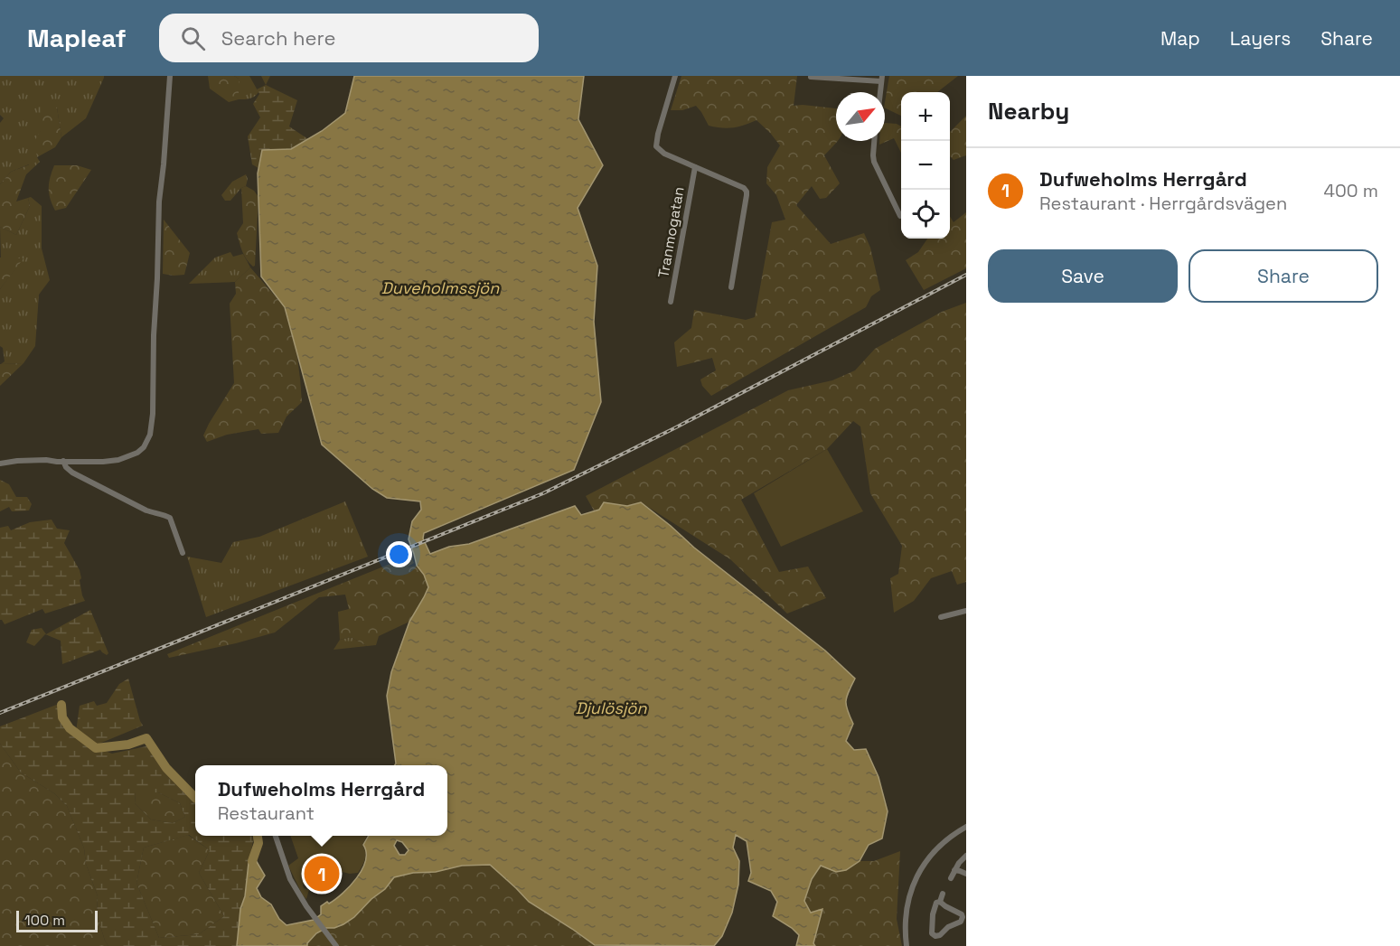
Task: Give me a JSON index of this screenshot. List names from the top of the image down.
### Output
{
  "streets": {
    "street": ["Tranmogatan"]
  },
  "water": ["Duveholmssjön", "Djulösjön"],
  "scale_bar": "100 m",
  "north": "top right",
  "page": {
    "header": "Mapleaf",
    "search": "Search here",
    "nav": ["Map", "Layers", "Share"],
    "heading": "Nearby",
    "map_buttons": ["+", "−"],
    "list": [
      {
        "mark": "1",
        "name": "Dufweholms Herrgård",
        "note": "Restaurant · Herrgårdsvägen",
        "value": "400 m"
      }
    ],
    "buttons": ["Save", "Share"],
    "popup": ["Dufweholms Herrgård", "Restaurant"],
    "pins": "1",
    "scale": "100 m"
  }
}
